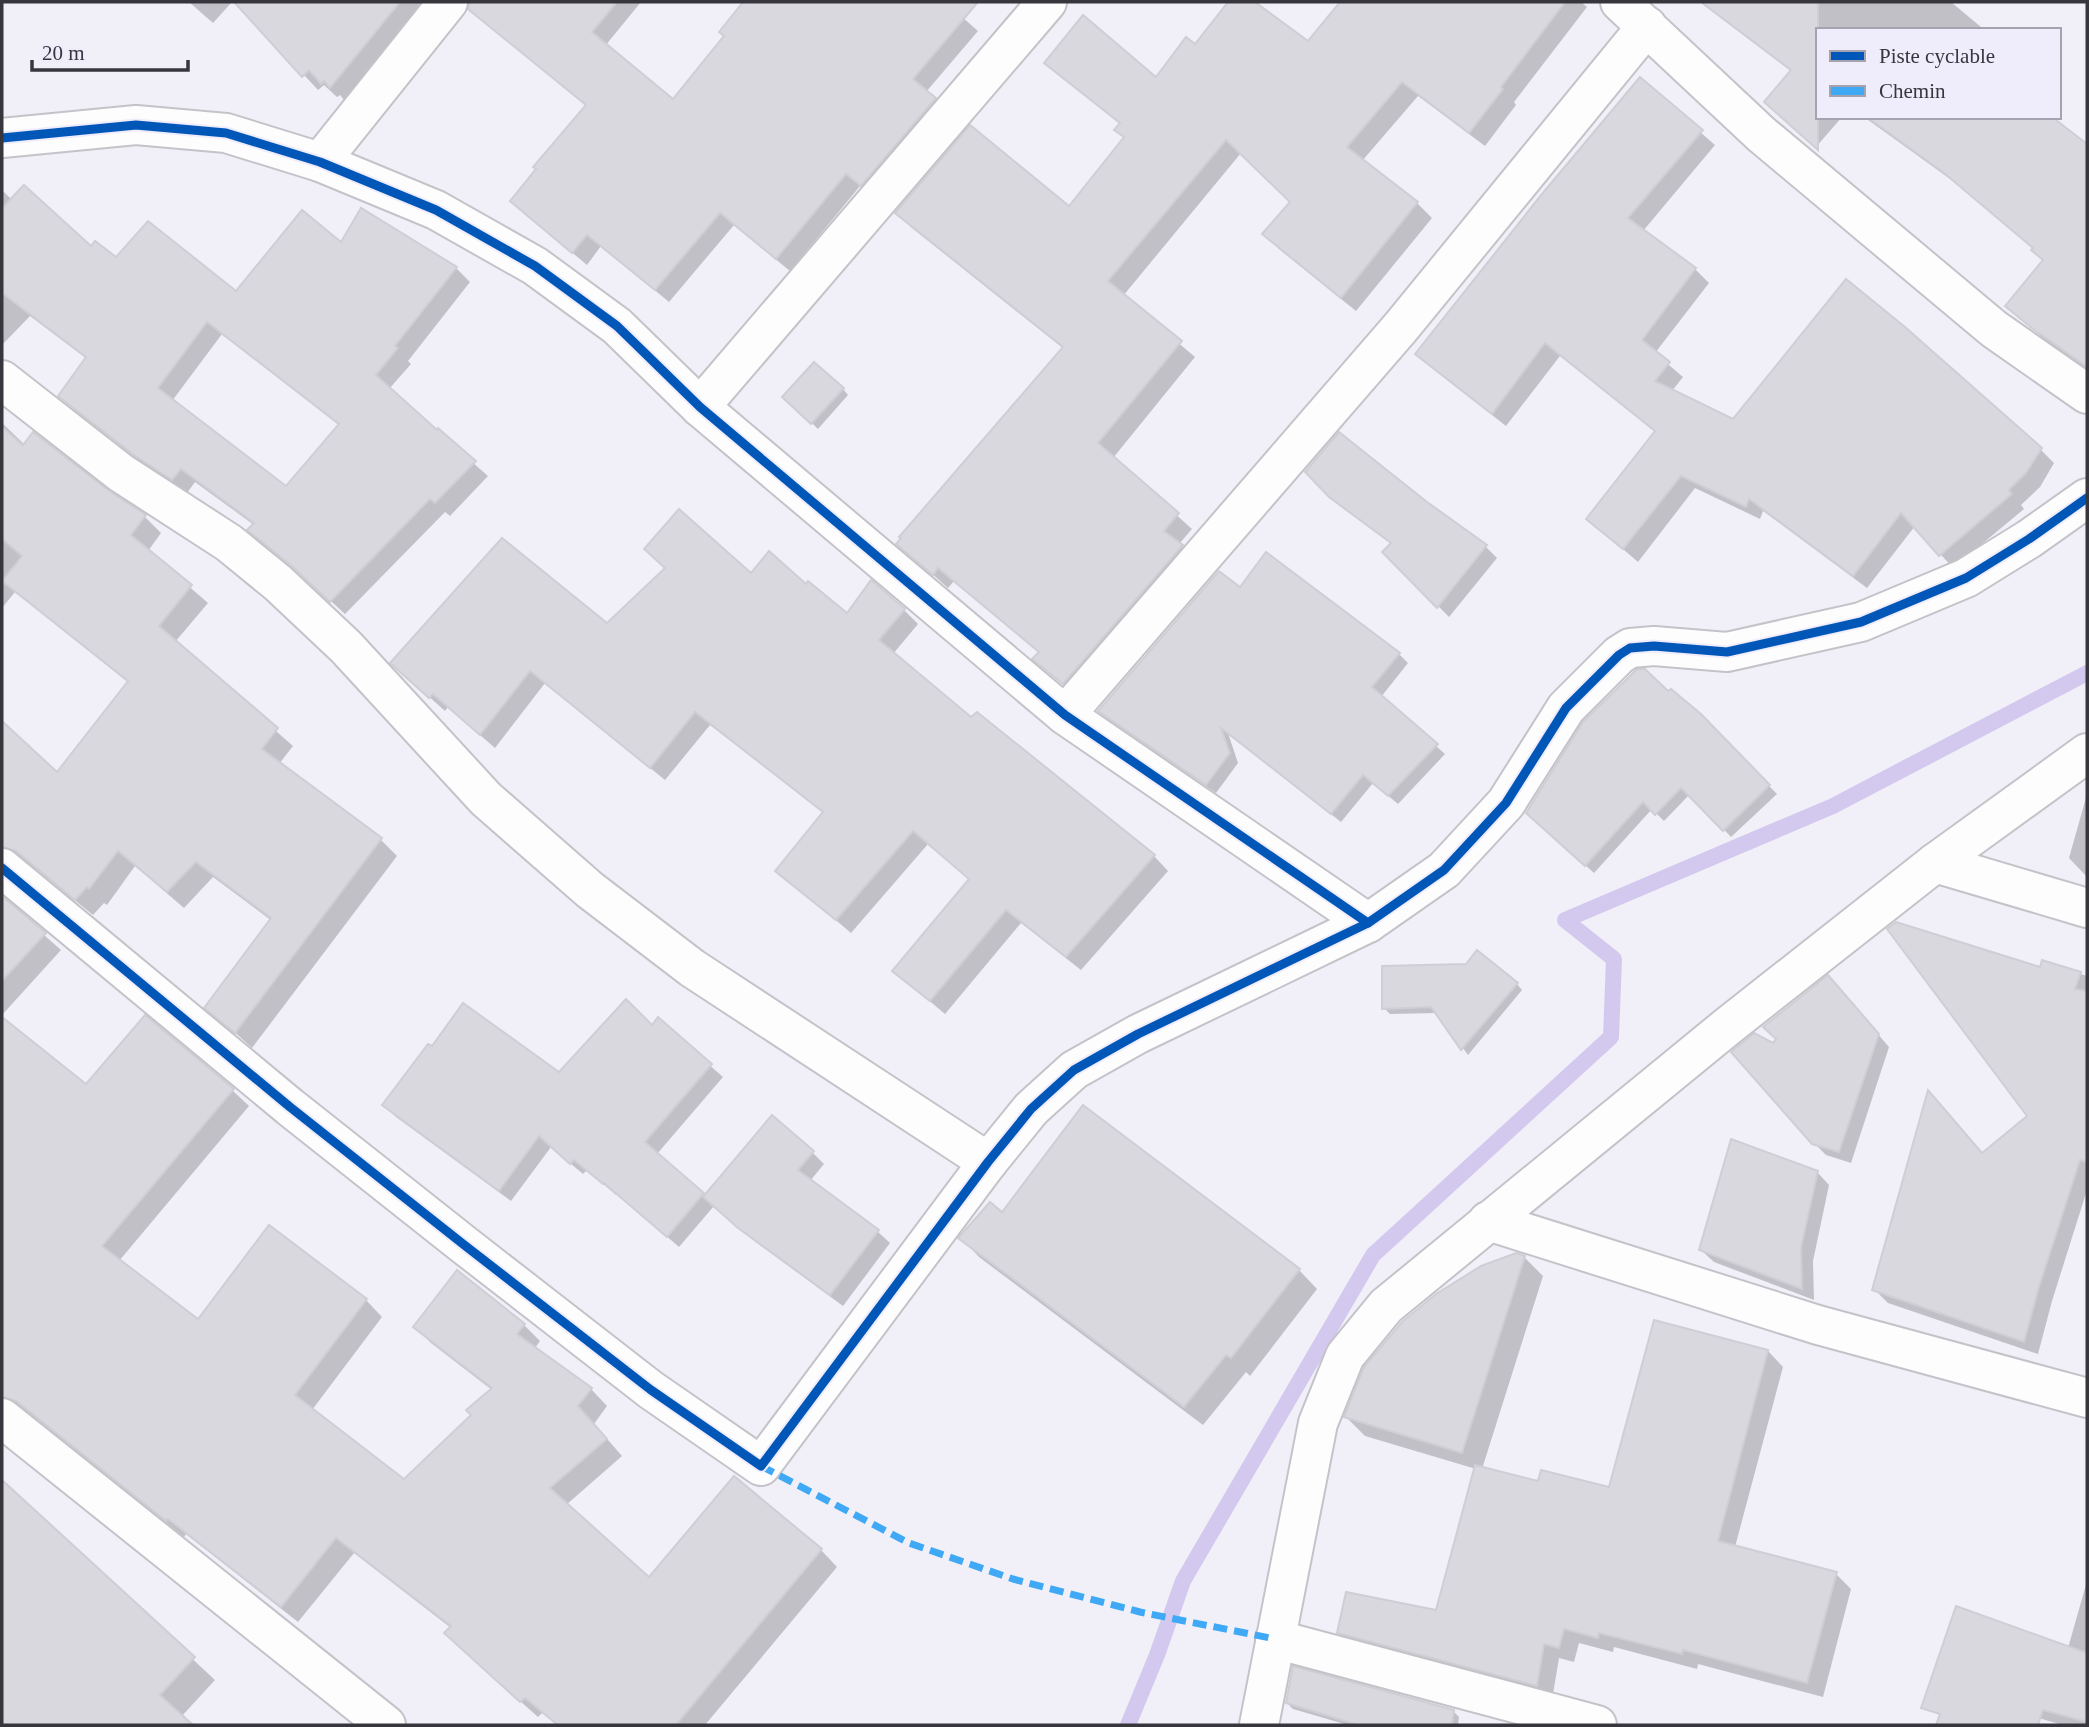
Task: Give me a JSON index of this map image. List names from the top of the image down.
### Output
{
  "legend": ["Piste cyclable", "Chemin"],
  "scale_bar": "20 m"
}
